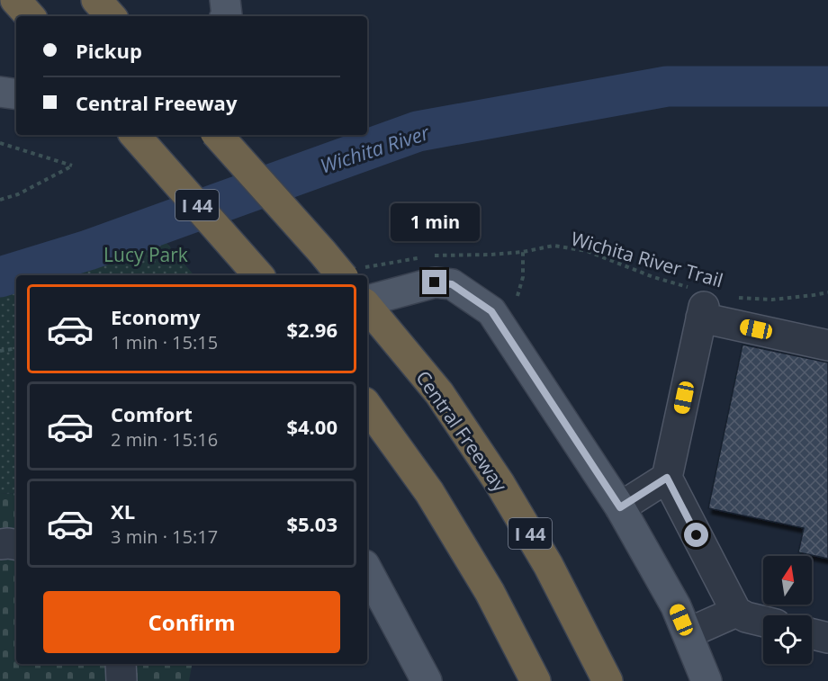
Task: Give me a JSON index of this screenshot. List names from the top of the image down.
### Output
{
  "streets": {
    "highway": ["I 44", "Central Freeway"],
    "path": ["Wichita River Trail"]
  },
  "water": ["Wichita River"],
  "parks": ["Lucy Park"],
  "north": "top",
  "page": {
    "banner": ["Pickup", "Central Freeway"],
    "bubble": "1 min",
    "list": [
      {
        "name": "Economy",
        "note": "1 min · 15:15",
        "value": "$2.96"
      },
      {
        "name": "Comfort",
        "note": "2 min · 15:16",
        "value": "$4.00"
      },
      {
        "name": "XL",
        "note": "3 min · 15:17",
        "value": "$5.03"
      }
    ],
    "buttons": "Confirm"
  }
}
